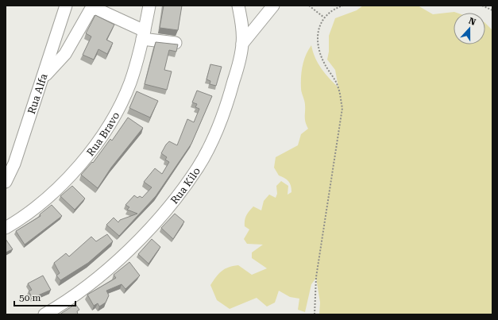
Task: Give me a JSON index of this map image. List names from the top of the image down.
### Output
{
  "streets": {
    "street": ["Rua Alfa", "Rua Bravo", "Rua Kilo"]
  },
  "scale_bar": "50 m",
  "north": "top"
}
